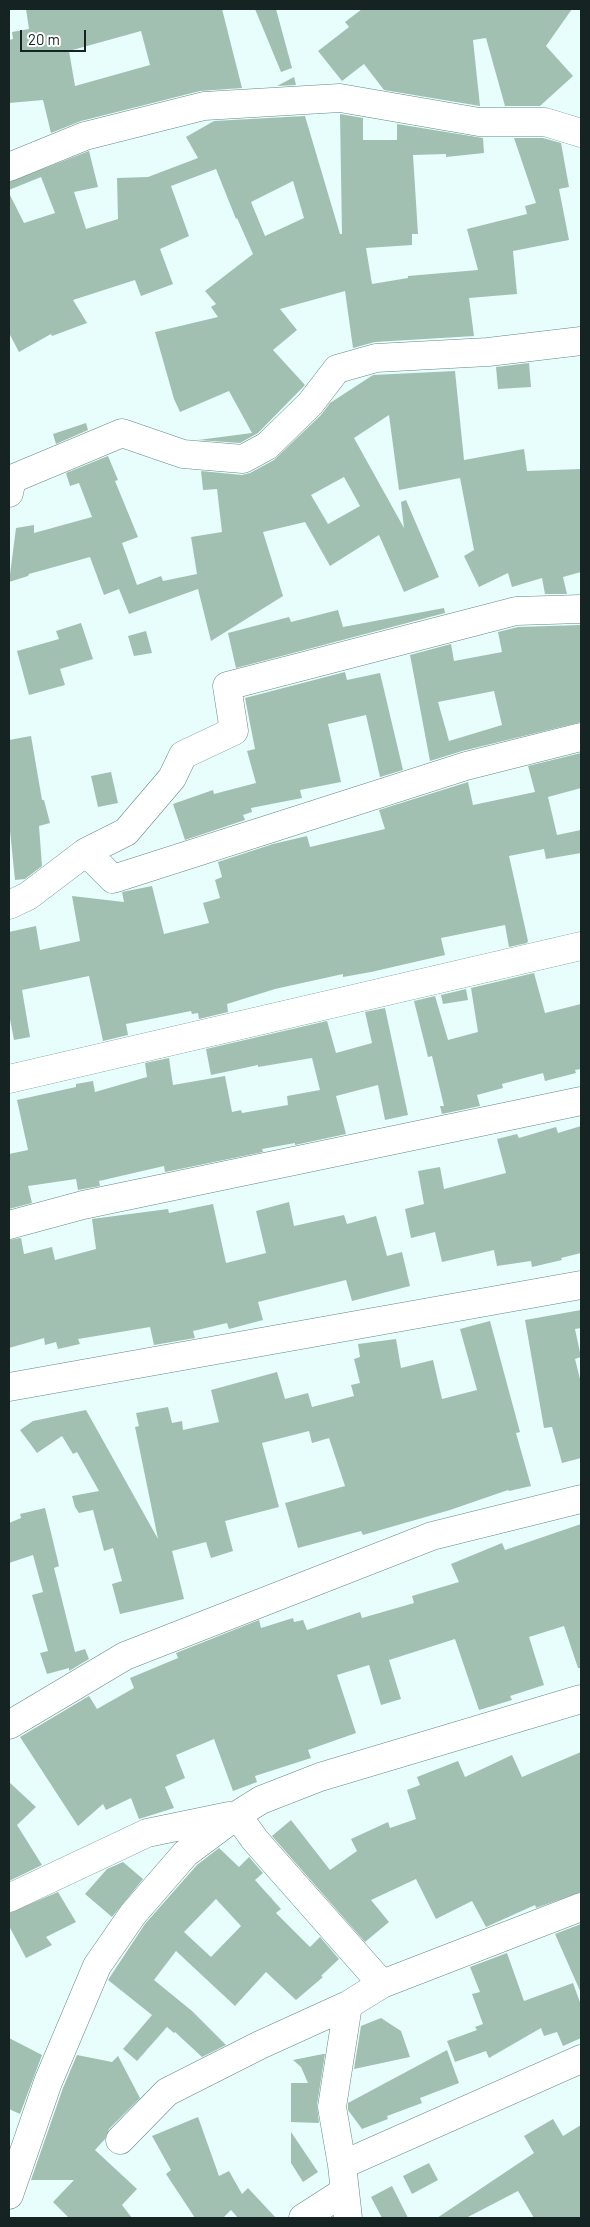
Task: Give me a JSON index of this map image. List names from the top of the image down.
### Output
{
  "scale_bar": "20 m"
}
